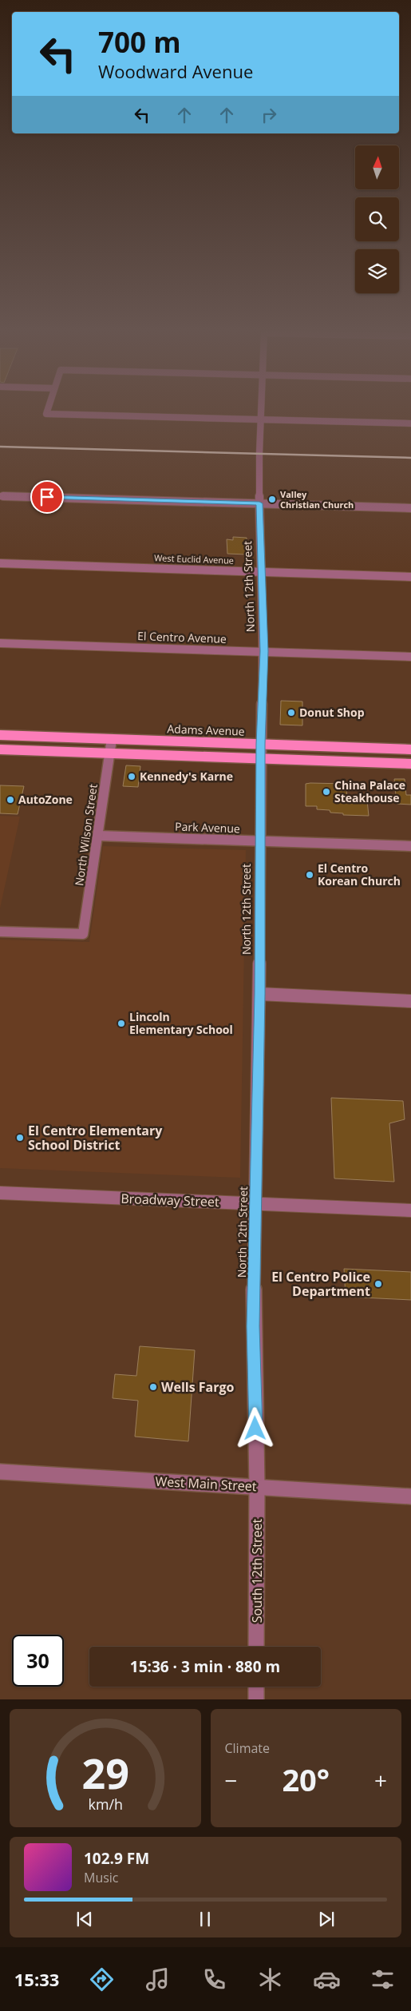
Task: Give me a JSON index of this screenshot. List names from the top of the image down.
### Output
{
  "streets": {
    "main road": ["Adams Avenue"],
    "street": [
      "West Euclid Avenue",
      "North 12th Street",
      "El Centro Avenue",
      "Park Avenue",
      "North Wilson Street",
      "Broadway Street",
      "West Main Street",
      "South 12th Street"
    ]
  },
  "crossings": [
    ["West Euclid Avenue", "North 12th Street"],
    ["North 12th Street", "El Centro Avenue"],
    ["North 12th Street", "Adams Avenue"],
    ["North 12th Street", "Park Avenue"],
    ["North 12th Street", "Broadway Street"],
    ["North 12th Street", "West Main Street"],
    ["North 12th Street", "South 12th Street"],
    ["Adams Avenue", "North Wilson Street"],
    ["Park Avenue", "North Wilson Street"],
    ["West Main Street", "South 12th Street"]
  ],
  "places": [
    "Valley Christian Church",
    "Donut Shop",
    "Kennedy's Karne",
    "China Palace Steakhouse",
    "AutoZone",
    "El Centro Korean Church",
    "Lincoln Elementary School",
    "El Centro Elementary School District",
    "El Centro Police Department",
    "Wells Fargo"
  ],
  "north": "top",
  "page": {
    "turn": ["700 m", "Woodward Avenue"],
    "limit": "30",
    "trip": "15:36 · 3 min · 880 m",
    "tile": "Climate",
    "heat": ["−", "20°", "+"],
    "song": ["102.9 FM", "Music"],
    "tabs": "15:33",
    "gauge": ["29", "km/h"]
  }
}
